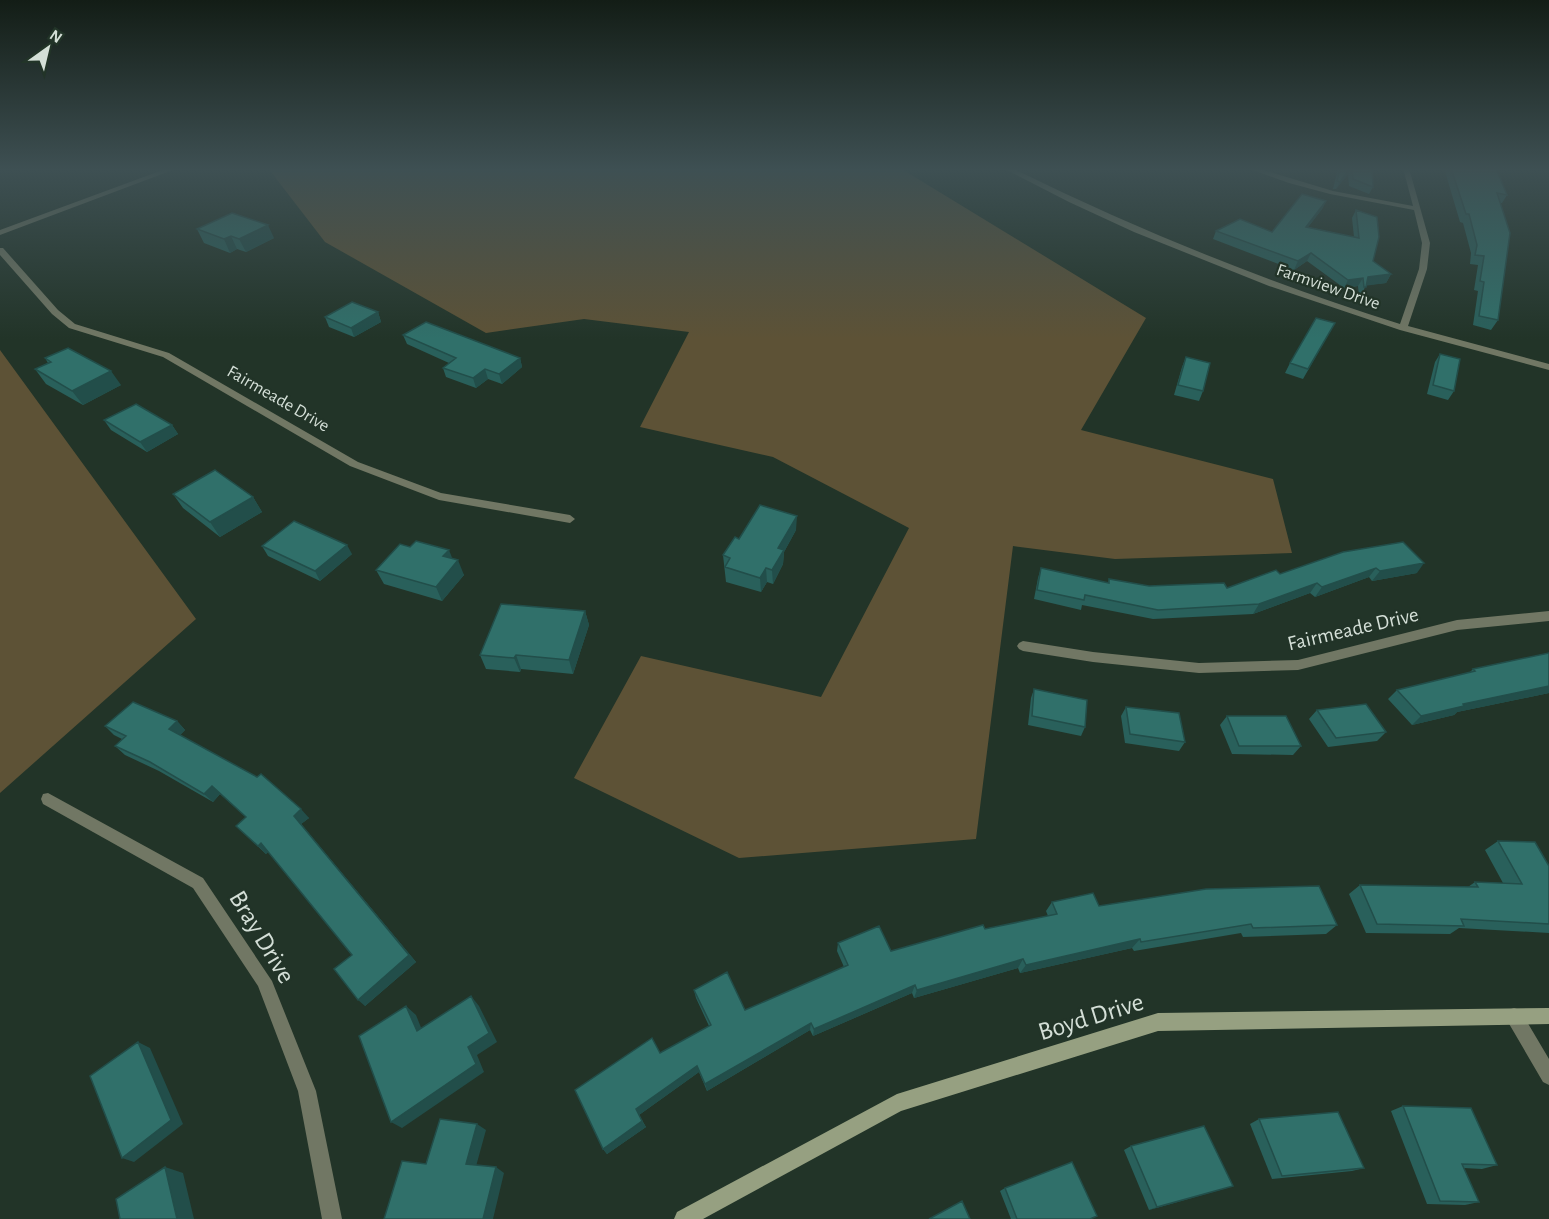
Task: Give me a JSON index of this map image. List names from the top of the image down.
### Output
{
  "streets": {
    "street": [
      "Farmview Drive",
      "Fairmeade Drive",
      "Bray Drive",
      "Boyd Drive"
    ]
  },
  "north": "top right"
}
